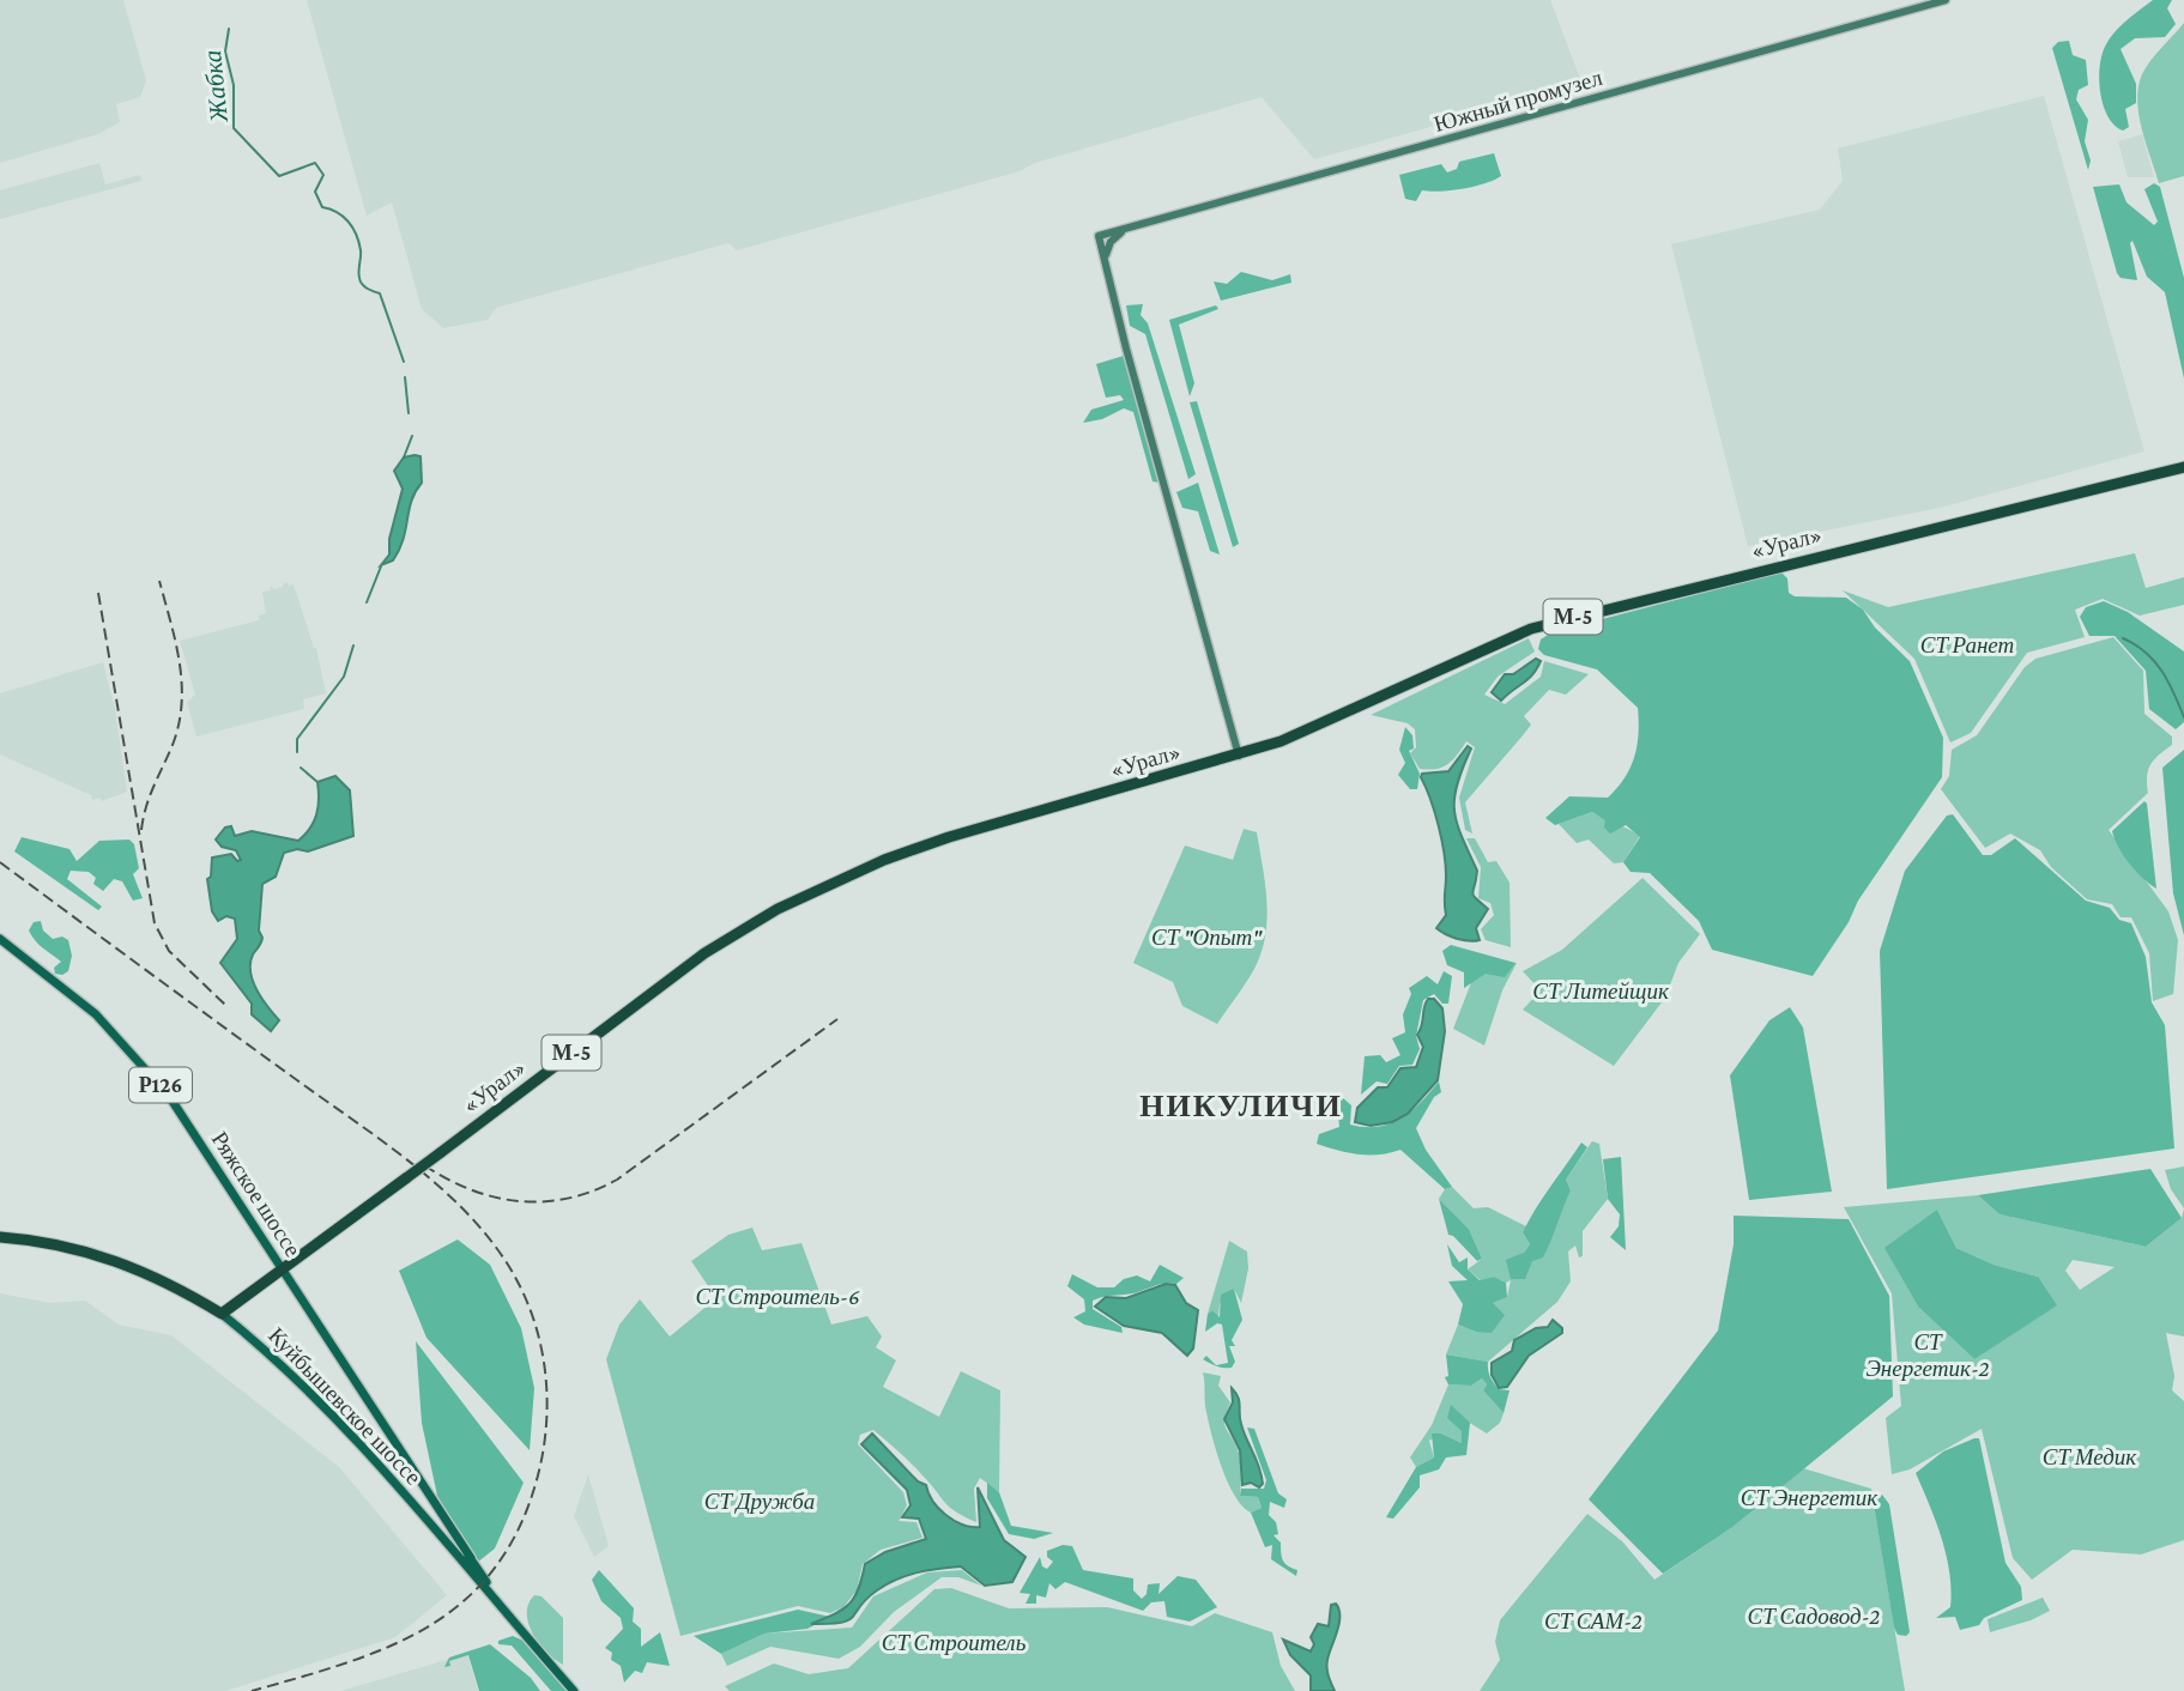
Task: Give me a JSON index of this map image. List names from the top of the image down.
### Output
{
  "streets": {
    "highway": ["«Урал»", "М-5", "Куйбышевское шоссе"],
    "main road": ["Южный промузел", "Р126", "Ряжское шоссе"]
  },
  "crossings": [
    ["«Урал»", "Ряжское шоссе"],
    ["«Урал»", "Куйбышевское шоссе"],
    ["Ряжское шоссе", "Куйбышевское шоссе"]
  ],
  "districts": ["НИКУЛИЧИ"],
  "water": ["Жабка"],
  "parks": [
    "СТ Ранет",
    "СТ \"Опыт\"",
    "СТ Литейщик",
    "СТ Строитель-6",
    "СТ Энергетик-2",
    "СТ Медик",
    "СТ Энергетик",
    "СТ Дружба",
    "СТ Садовод-2",
    "СТ САМ-2",
    "СТ Строитель"
  ]
}
